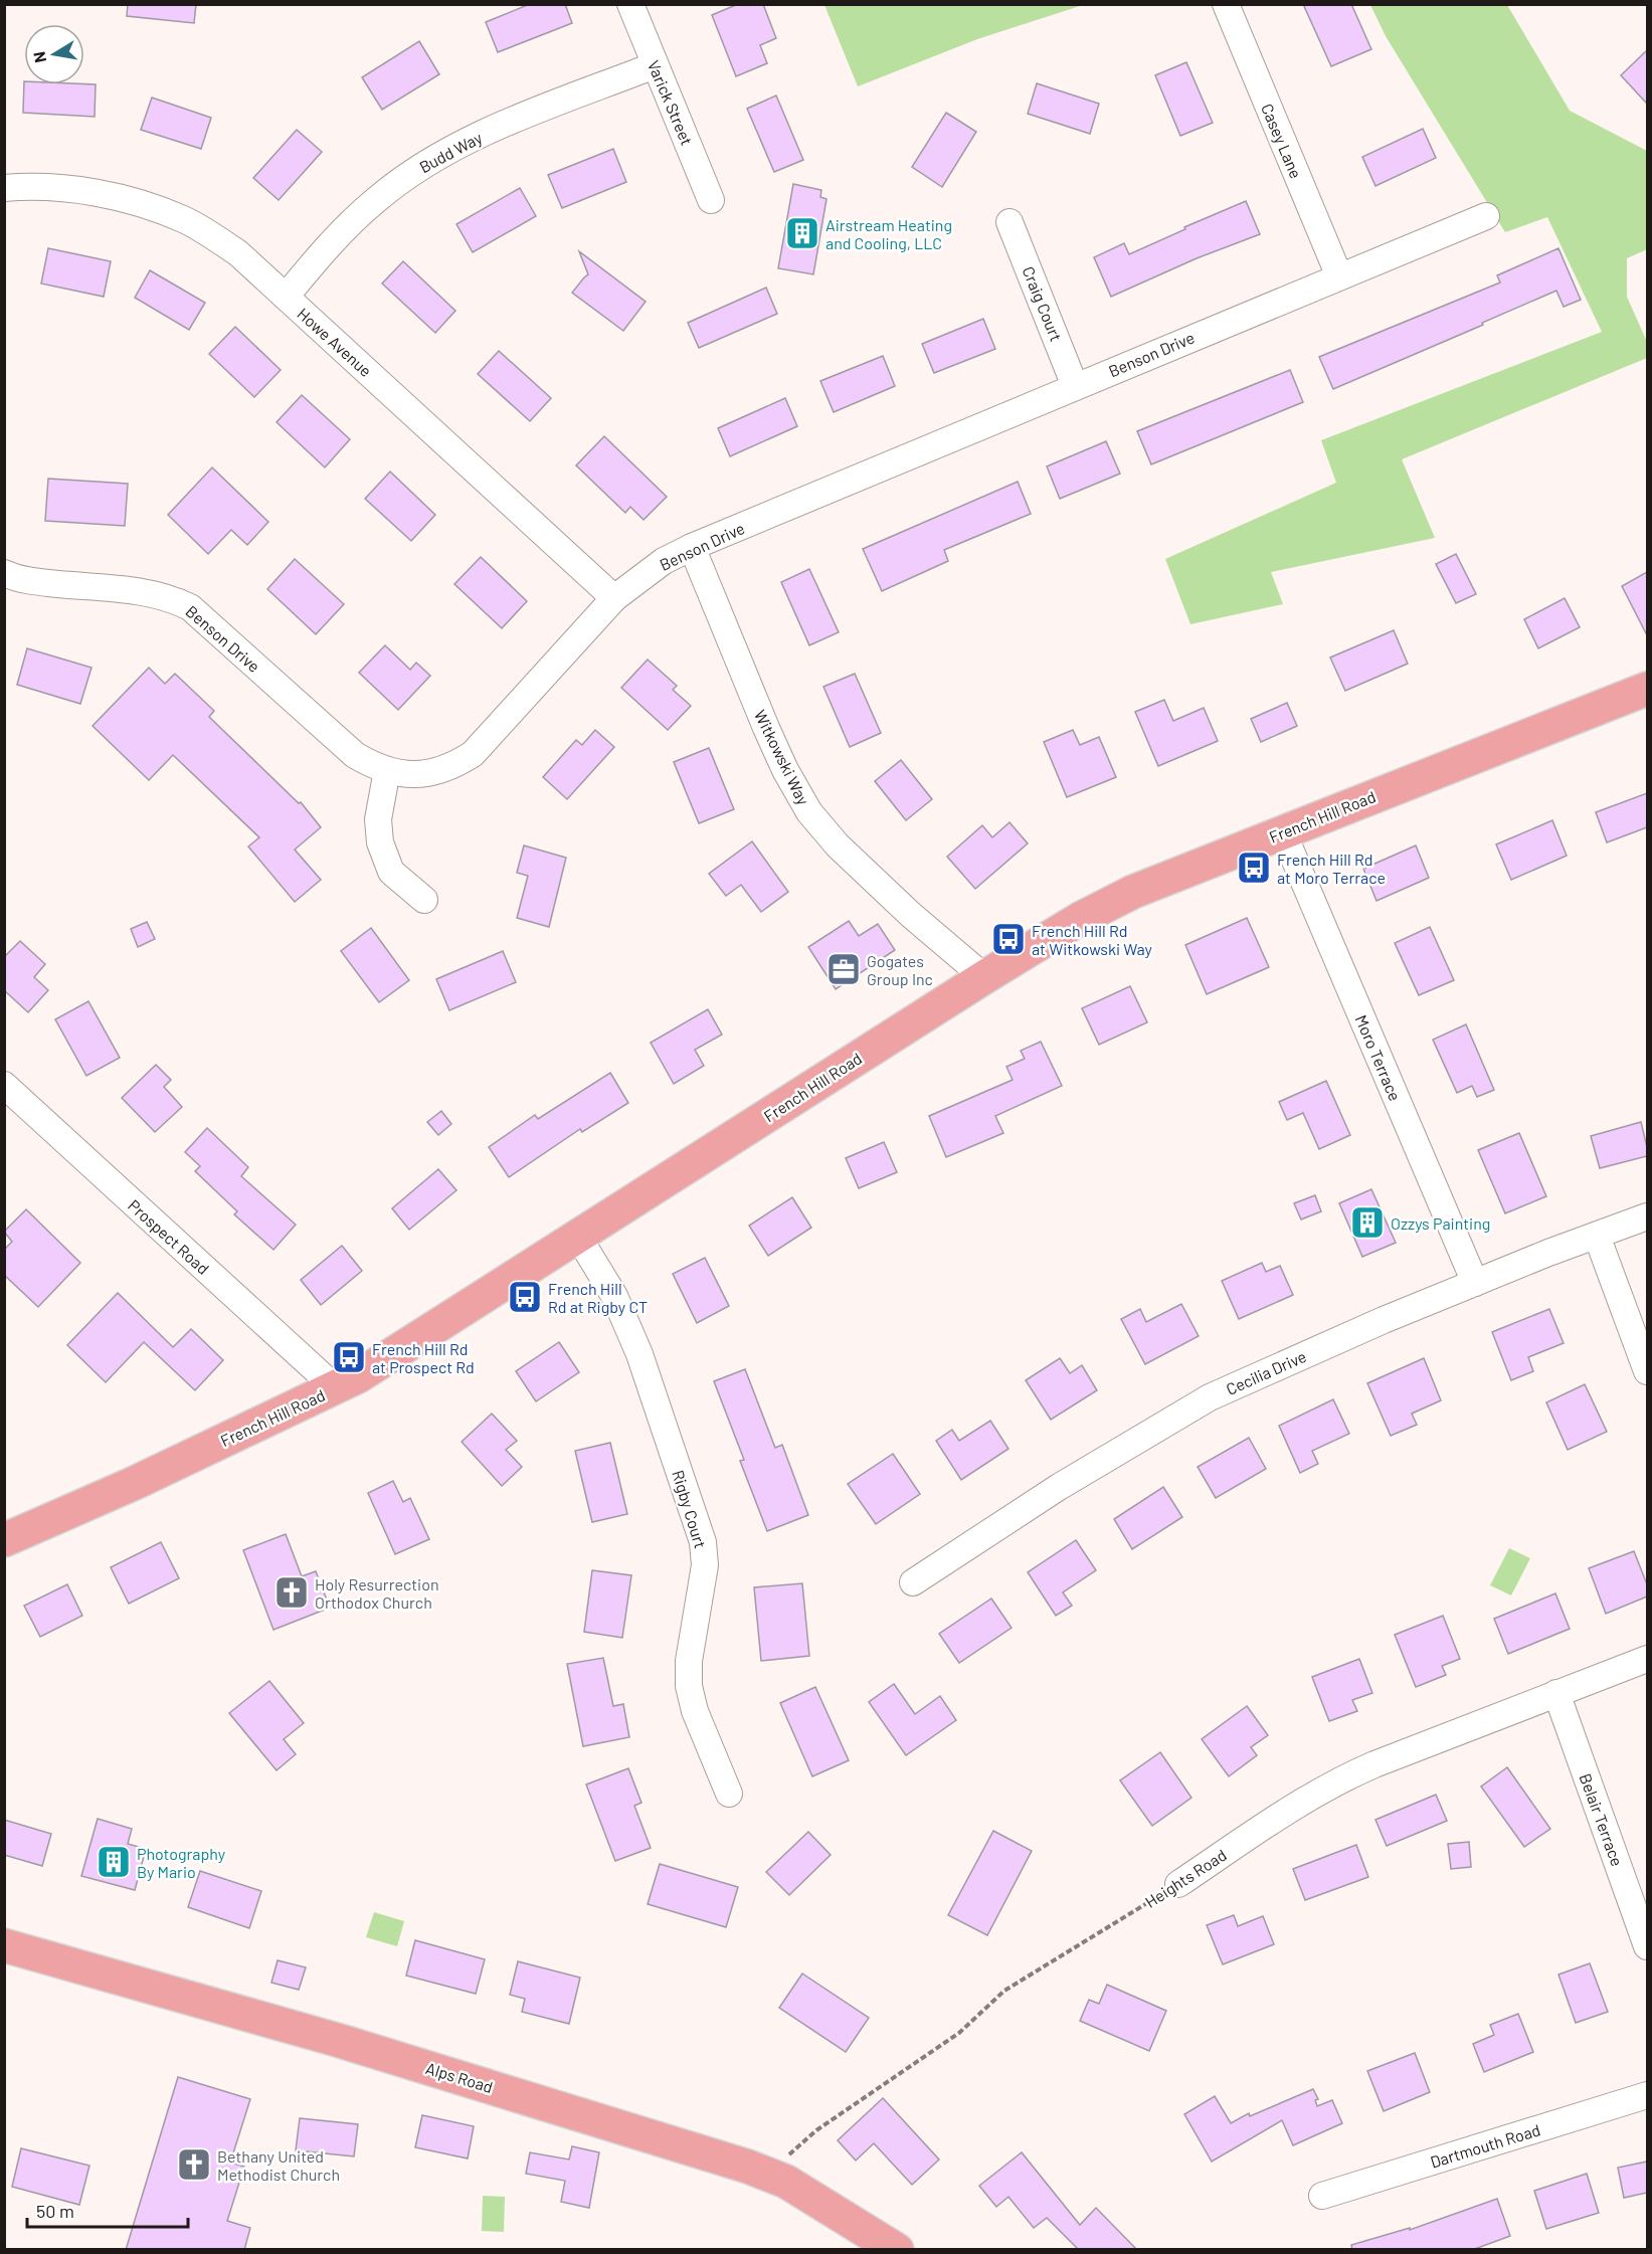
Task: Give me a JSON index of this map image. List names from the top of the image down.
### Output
{
  "streets": {
    "main road": ["French Hill Road", "Alps Road"],
    "street": [
      "Varick Street",
      "Casey Lane",
      "Budd Way",
      "Craig Court",
      "Howe Avenue",
      "Benson Drive",
      "Witkowski Way",
      "Moro Terrace",
      "Prospect Road",
      "Cecilia Drive",
      "Rigby Court",
      "Belair Terrace",
      "Heights Road",
      "Dartmouth Road"
    ]
  },
  "crossings": [
    ["Varick Street", "Budd Way"],
    ["Casey Lane", "Benson Drive"],
    ["Budd Way", "Howe Avenue"],
    ["Craig Court", "Benson Drive"],
    ["Howe Avenue", "Benson Drive"],
    ["Benson Drive", "Witkowski Way"],
    ["Witkowski Way", "French Hill Road"],
    ["French Hill Road", "Moro Terrace"],
    ["French Hill Road", "Prospect Road"],
    ["French Hill Road", "Rigby Court"],
    ["Moro Terrace", "Cecilia Drive"],
    ["Belair Terrace", "Heights Road"],
    ["Heights Road", "Alps Road"]
  ],
  "places": {
    "building": ["Airstream Heating and Cooling, LLC", "Ozzys Painting", "Photography By Mario"],
    "bus stop": [
      "French Hill Rd at Moro Terrace",
      "French Hill Rd at Witkowski Way",
      "French Hill Rd at Rigby CT",
      "French Hill Rd at Prospect Rd"
    ],
    "office": ["Gogates Group Inc"],
    "church": ["Holy Resurrection Orthodox Church", "Bethany United Methodist Church"]
  },
  "scale_bar": "50 m",
  "north": "left"
}
